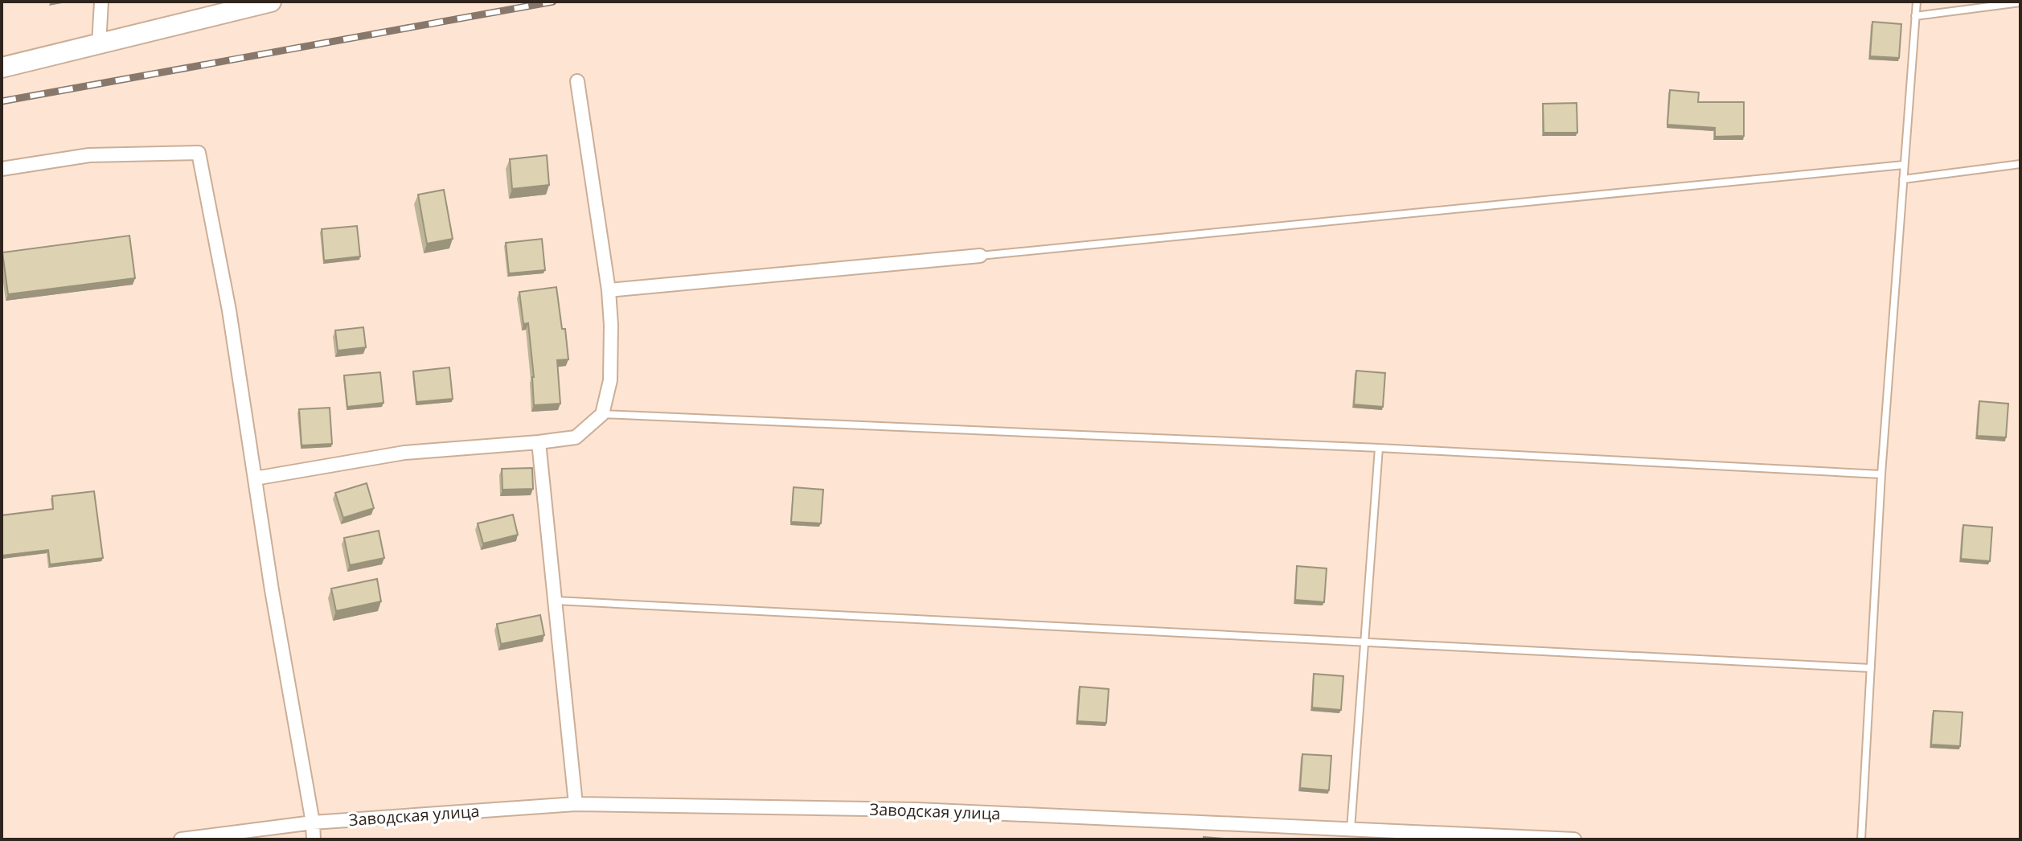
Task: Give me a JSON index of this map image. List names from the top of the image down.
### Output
{
  "streets": {
    "street": ["Заводская улица"]
  }
}
